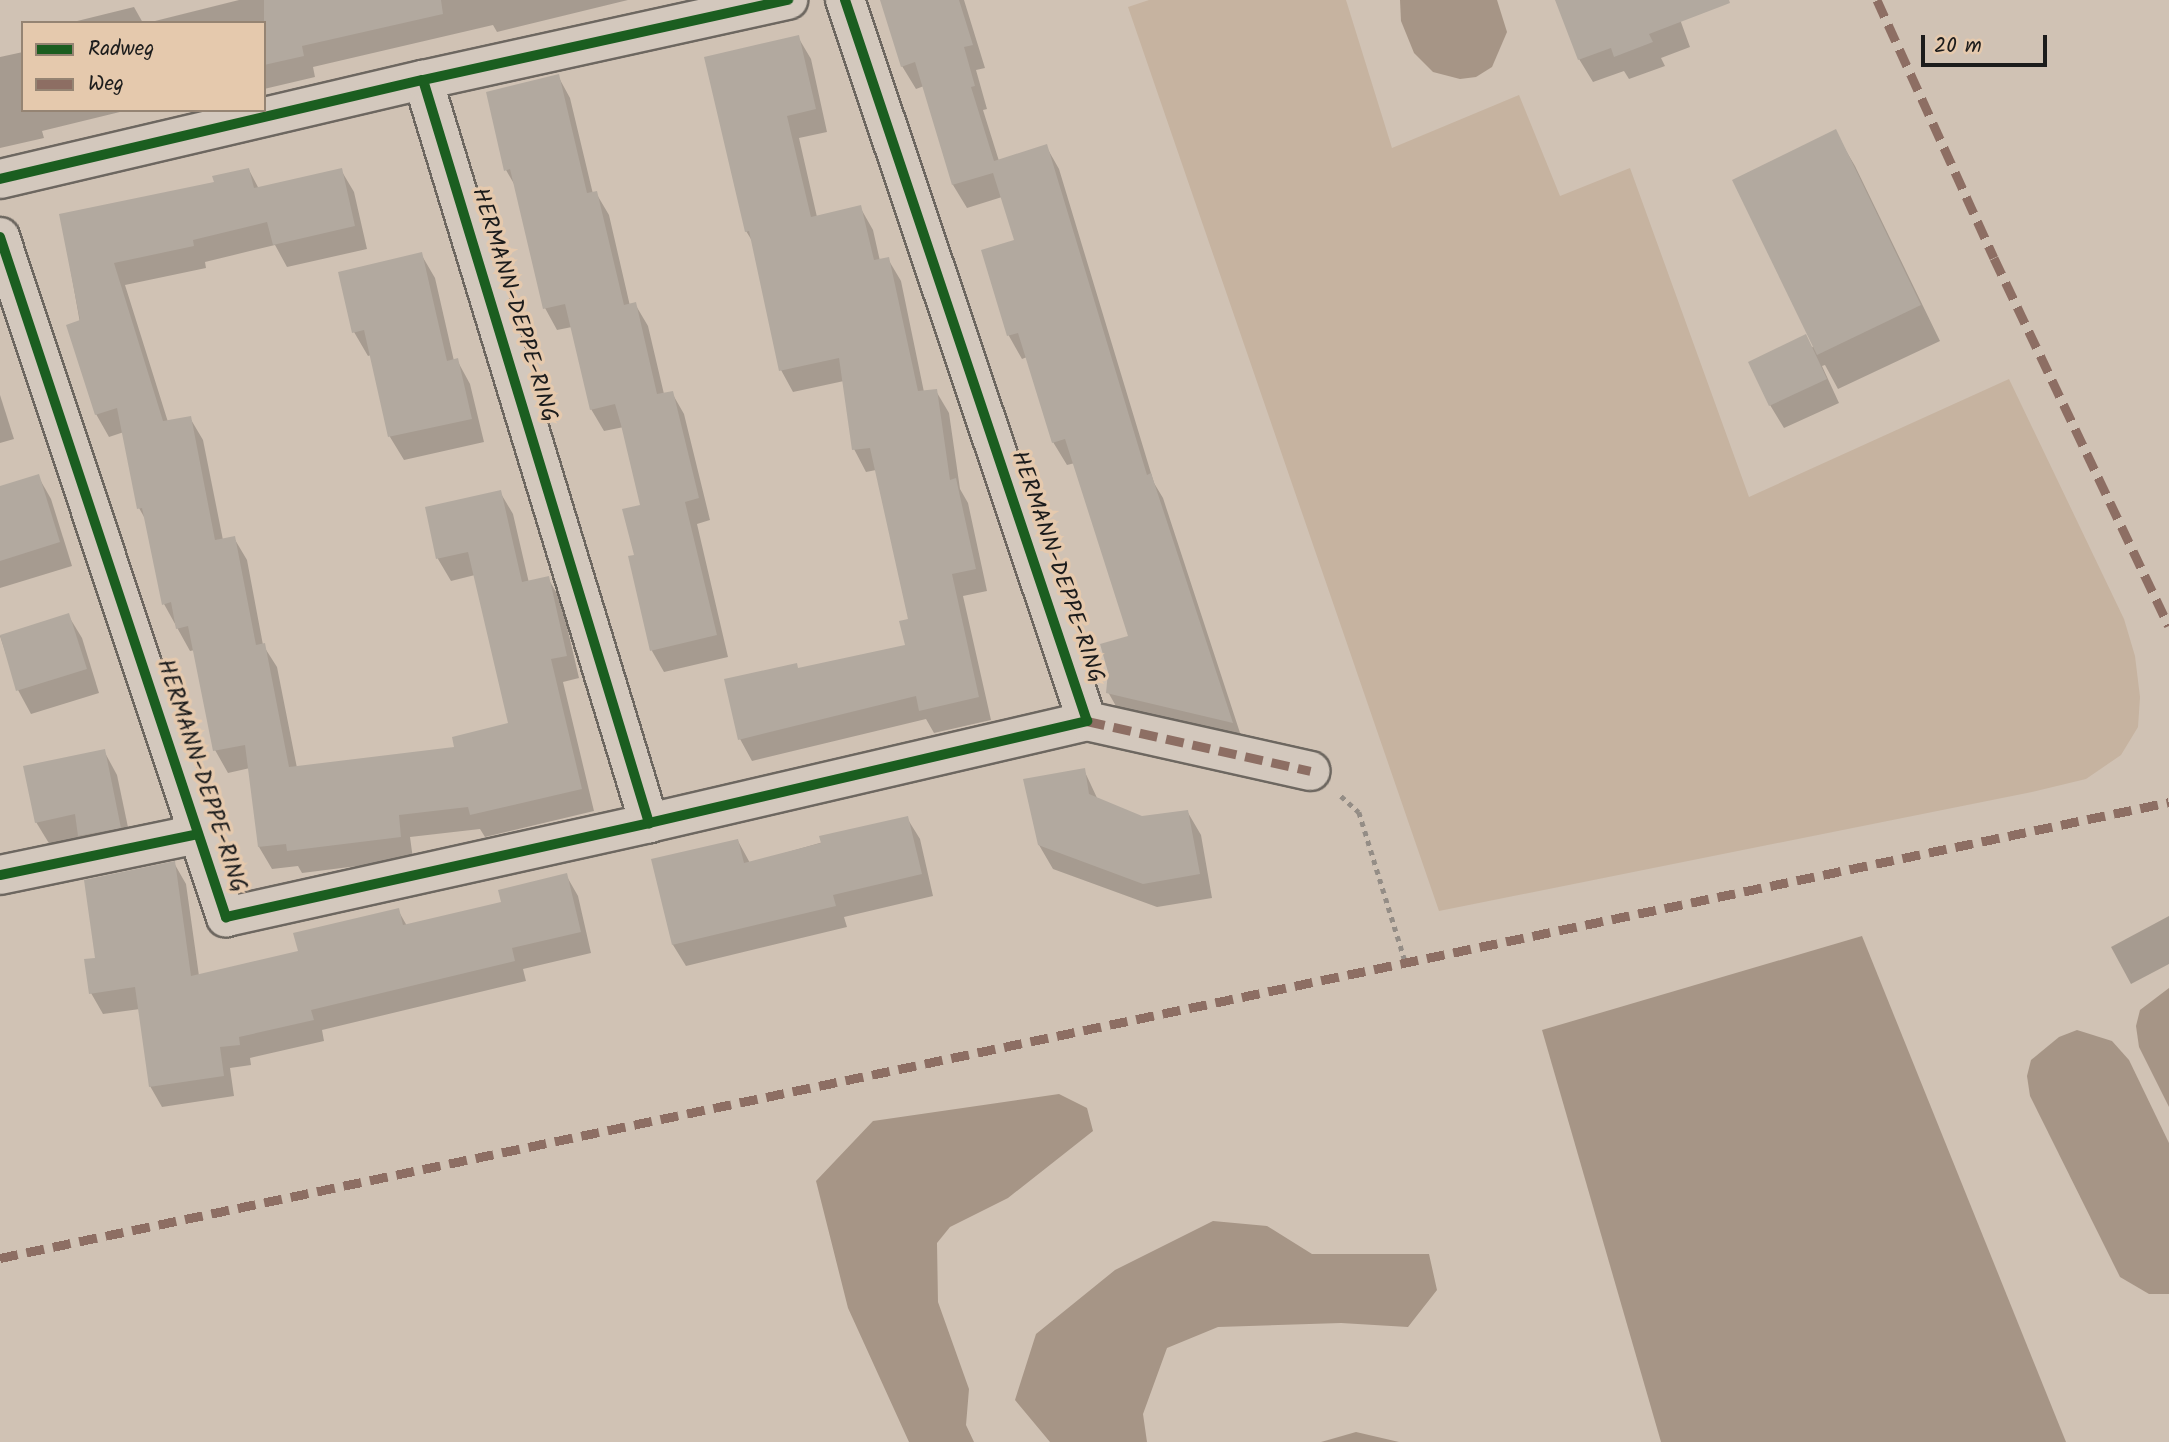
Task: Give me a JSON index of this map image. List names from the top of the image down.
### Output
{
  "streets": {
    "street": ["HERMANN-DEPPE-RING"]
  },
  "legend": ["Radweg", "Weg"],
  "scale_bar": "20 m"
}
